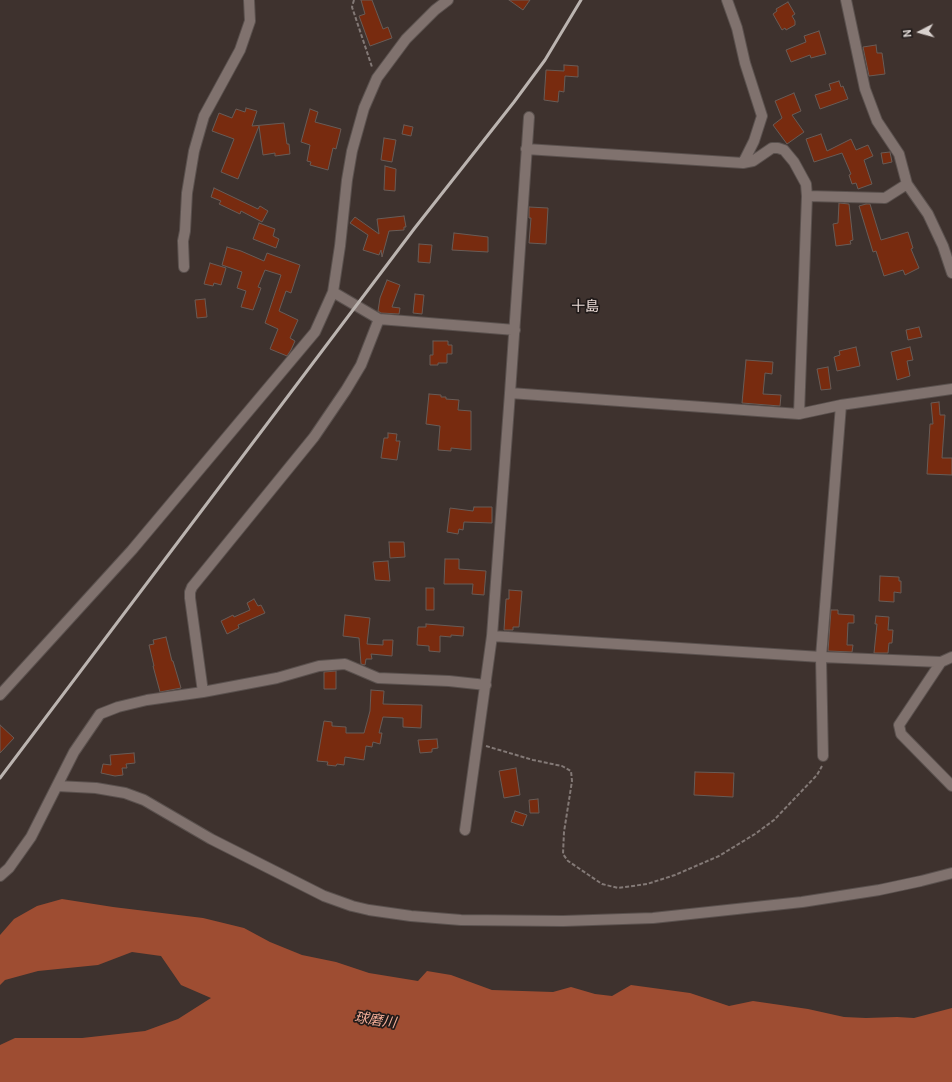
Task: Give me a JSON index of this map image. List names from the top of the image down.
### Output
{
  "districts": ["十島"],
  "water": ["球磨川"],
  "north": "left"
}
